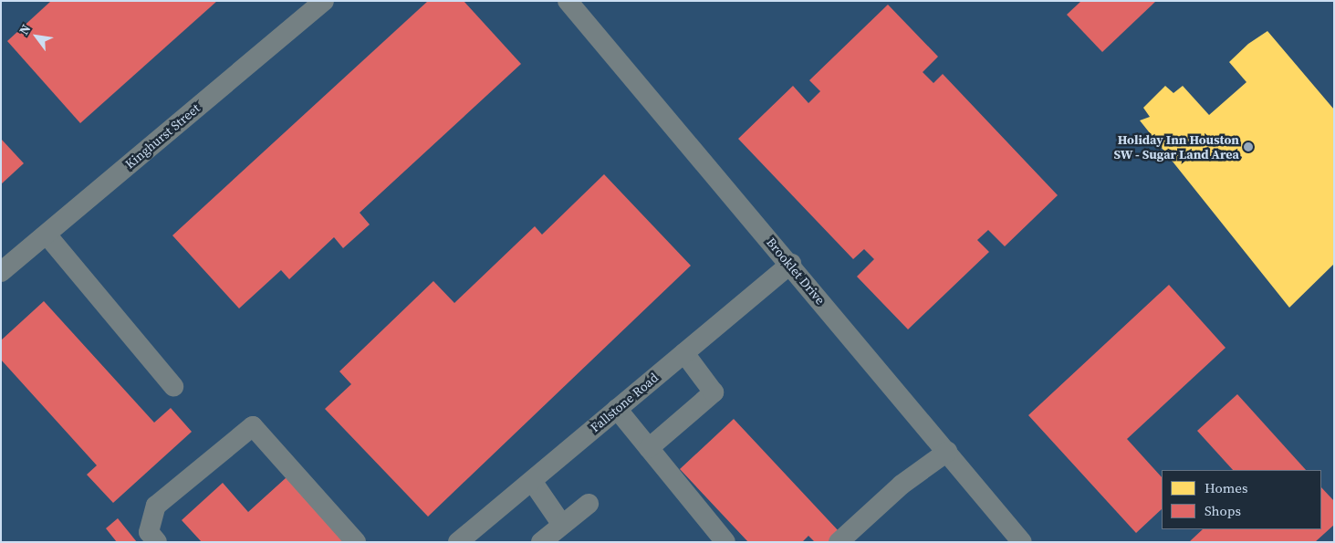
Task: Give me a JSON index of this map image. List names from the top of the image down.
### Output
{
  "streets": {
    "street": ["Kinghurst Street", "Brooklet Drive", "Fallstone Road"]
  },
  "crossings": [
    ["Brooklet Drive", "Fallstone Road"]
  ],
  "places": ["Holiday Inn Houston SW - Sugar Land Area"],
  "legend": ["Homes", "Shops"],
  "north": "top left"
}
